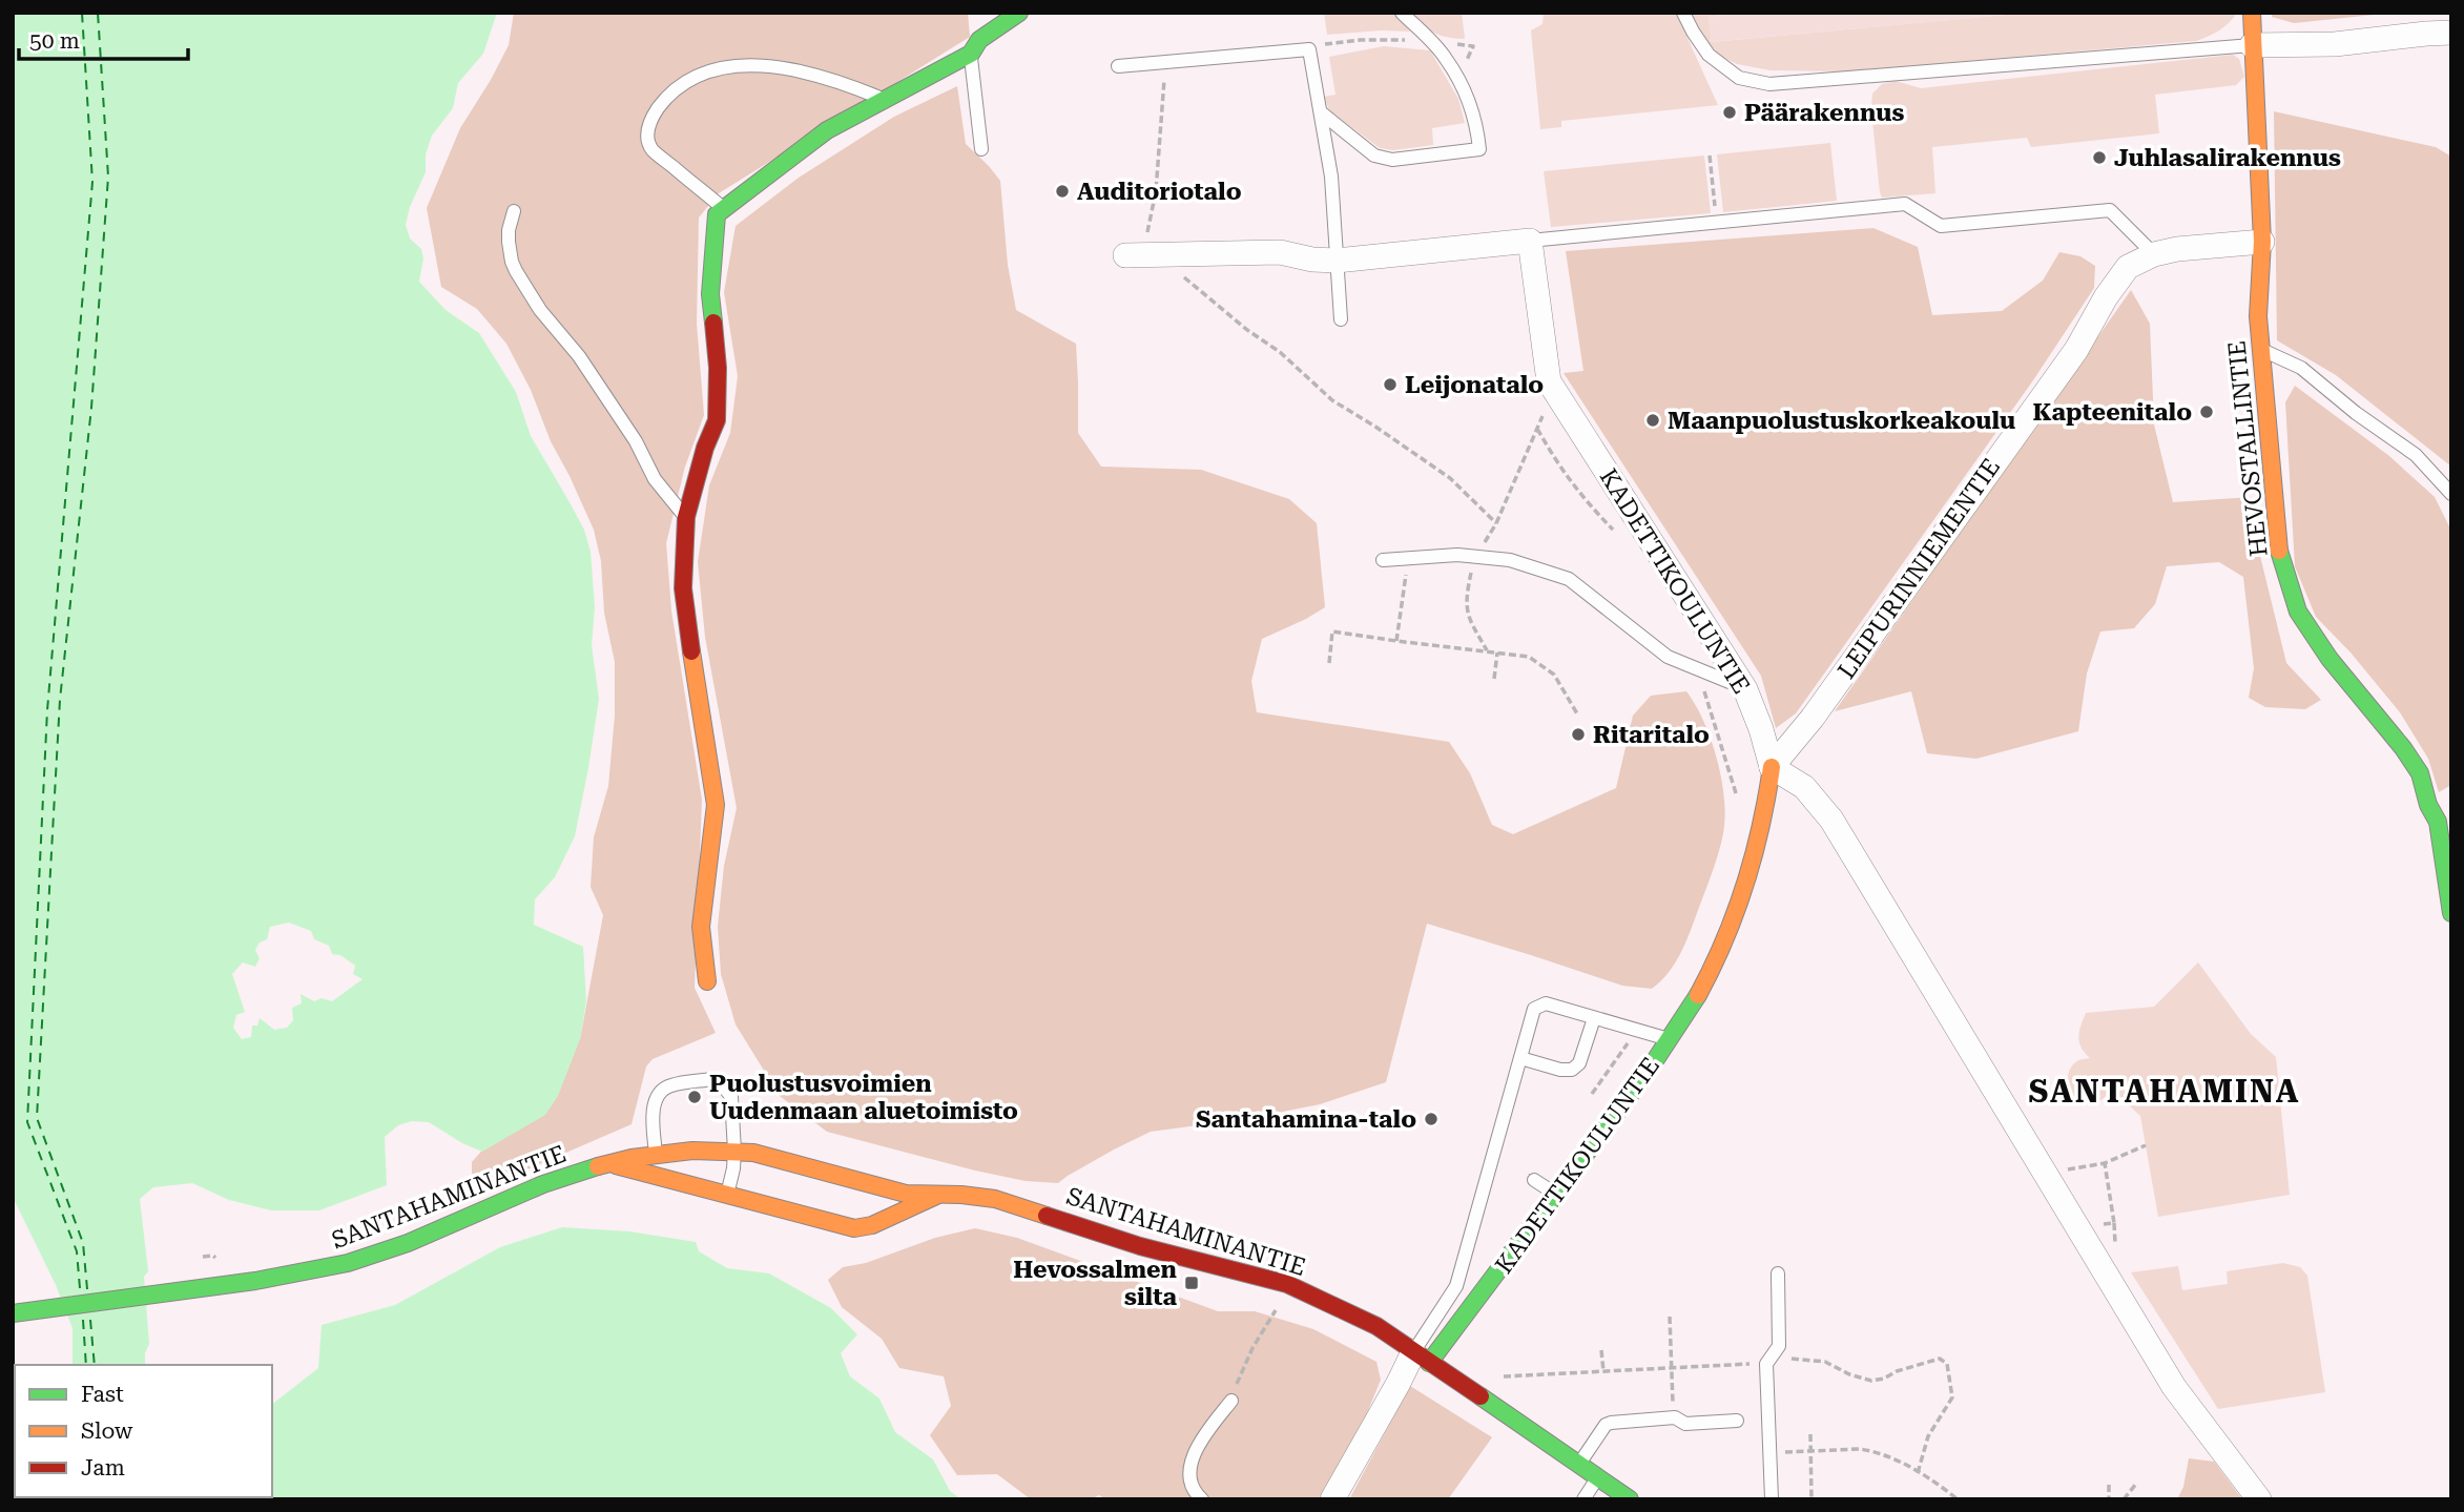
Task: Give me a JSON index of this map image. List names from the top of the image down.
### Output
{
  "streets": {
    "street": [
      "HEVOSTALLINTIE",
      "LEIPURINNIEMENTIE",
      "KADETTIKOULUNTIE",
      "SANTAHAMINANTIE"
    ]
  },
  "crossings": [
    ["HEVOSTALLINTIE", "LEIPURINNIEMENTIE"],
    ["LEIPURINNIEMENTIE", "KADETTIKOULUNTIE"],
    ["KADETTIKOULUNTIE", "SANTAHAMINANTIE"]
  ],
  "districts": ["SANTAHAMINA"],
  "places": {
    "other": [
      "Päärakennus",
      "Juhlasalirakennus",
      "Auditoriotalo",
      "Leijonatalo",
      "Kapteenitalo",
      "Maanpuolustuskorkeakoulu",
      "Ritaritalo",
      "Puolustusvoimien Uudenmaan aluetoimisto",
      "Santahamina-talo"
    ],
    "transit": ["Hevossalmen silta"]
  },
  "legend": ["Fast", "Slow", "Jam"],
  "scale_bar": "50 m"
}
